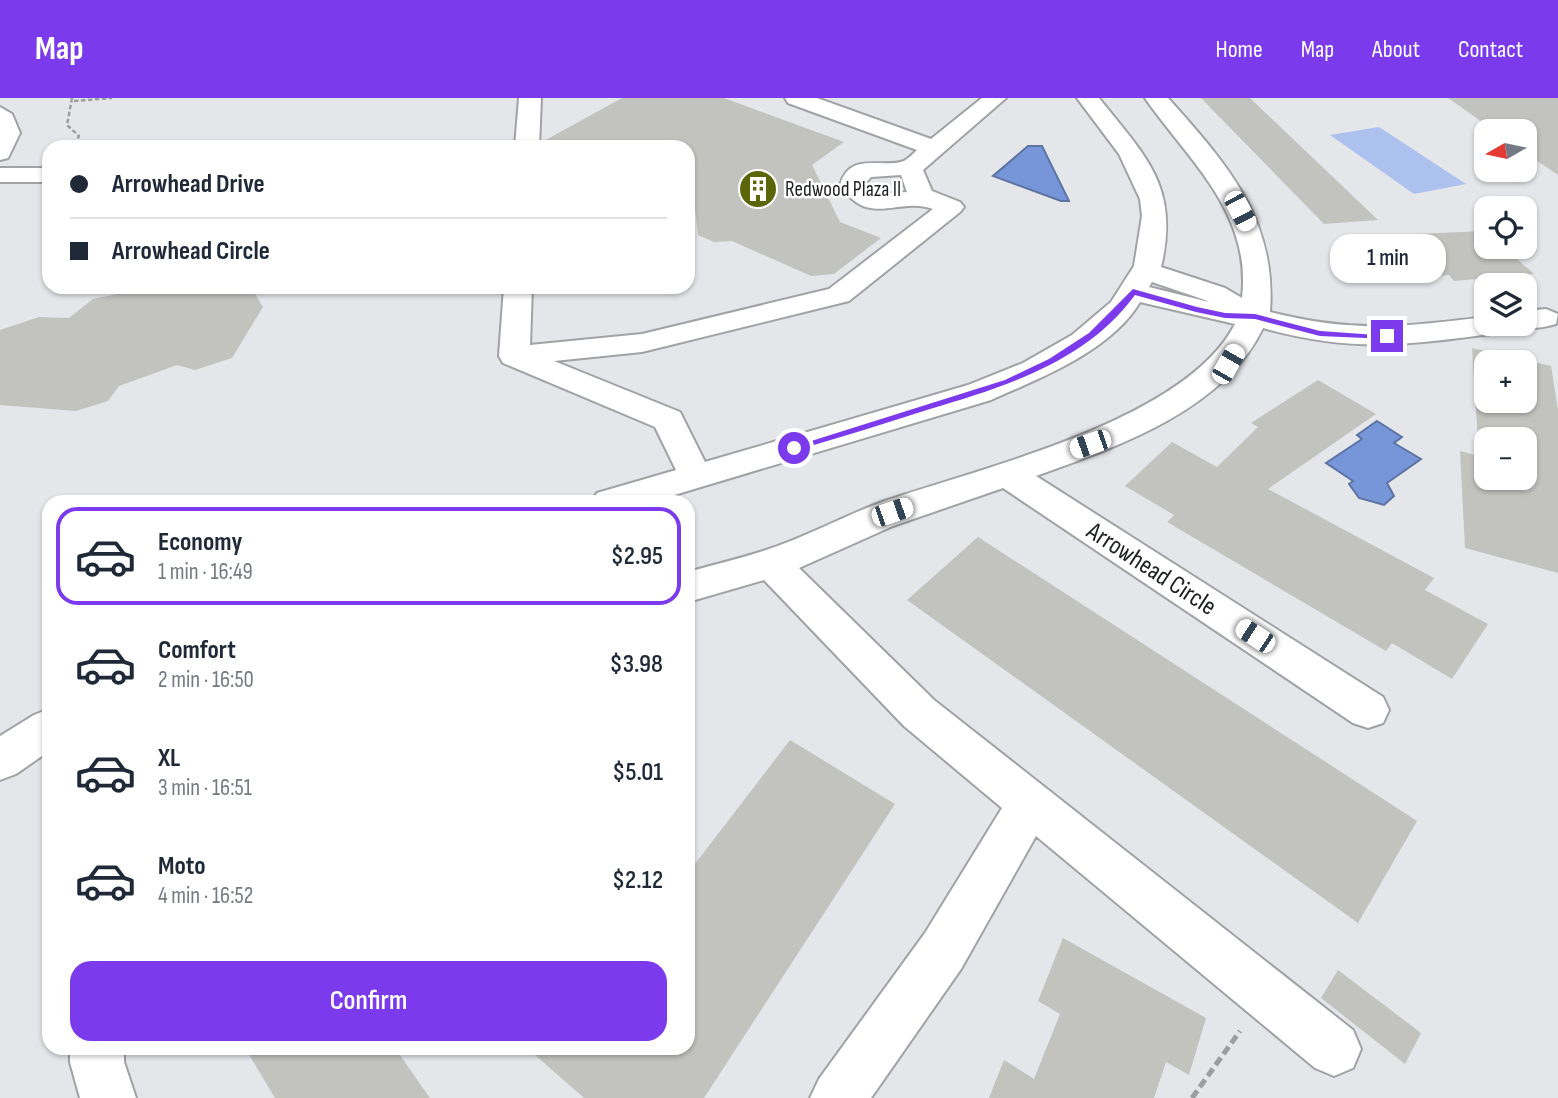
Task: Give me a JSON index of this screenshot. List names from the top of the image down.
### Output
{
  "streets": {
    "street": ["Arrowhead Circle"]
  },
  "places": {
    "building": ["Redwood Plaza II"]
  },
  "north": "left",
  "page": {
    "header": "Map",
    "nav": [
      "Home",
      "Map",
      "About",
      "Contact"
    ],
    "map_buttons": ["+", "−"],
    "banner": ["Arrowhead Drive", "Arrowhead Circle"],
    "bubble": "1 min",
    "list": [
      {
        "name": "Economy",
        "note": "1 min · 16:49",
        "value": "$2.95"
      },
      {
        "name": "Comfort",
        "note": "2 min · 16:50",
        "value": "$3.98"
      },
      {
        "name": "XL",
        "note": "3 min · 16:51",
        "value": "$5.01"
      },
      {
        "name": "Moto",
        "note": "4 min · 16:52",
        "value": "$2.12"
      }
    ],
    "buttons": "Confirm"
  }
}
